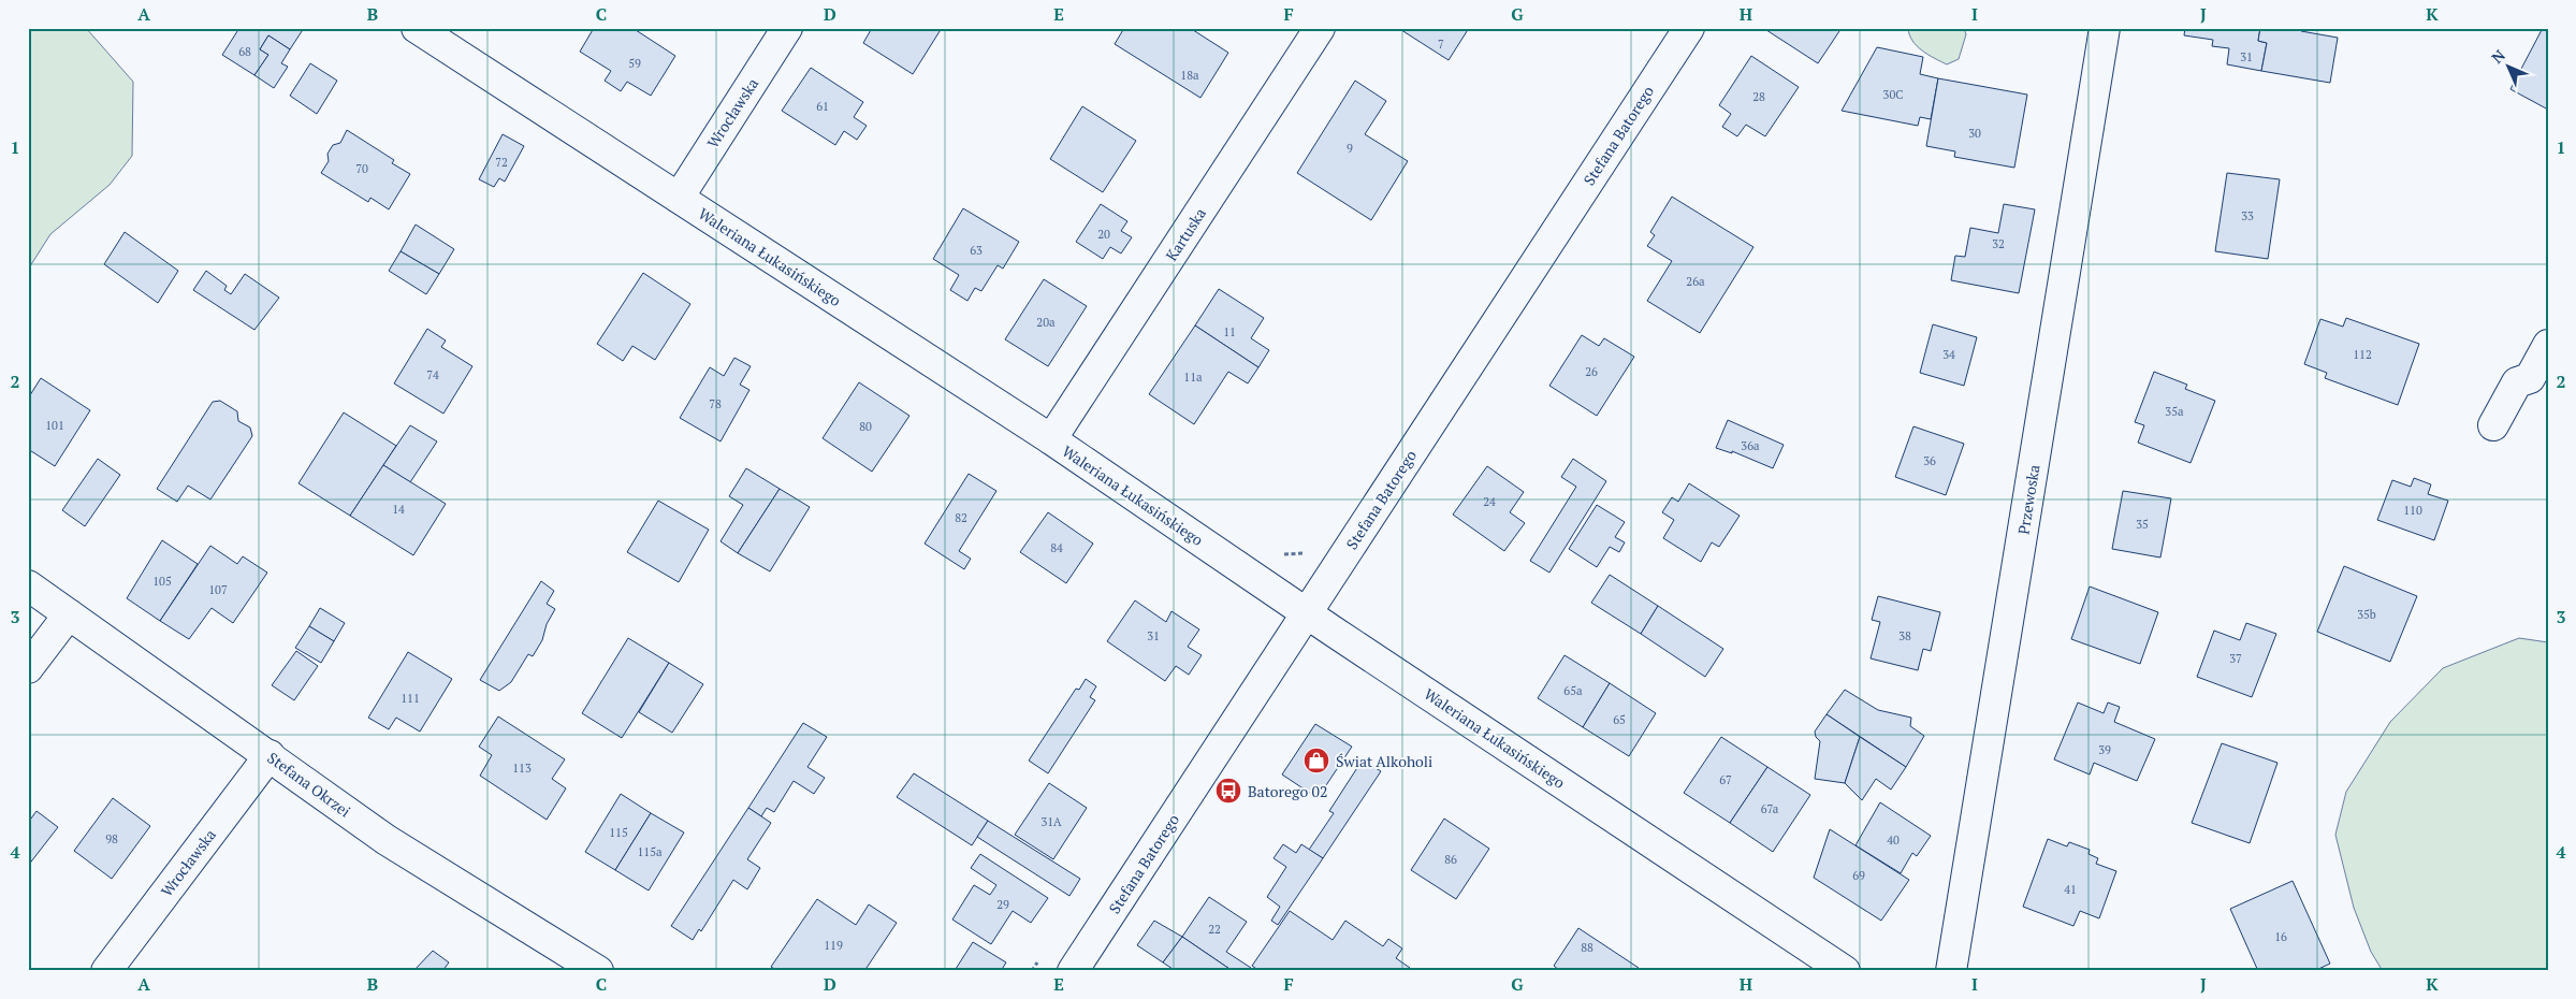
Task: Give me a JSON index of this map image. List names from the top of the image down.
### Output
{
  "streets": {
    "street": [
      "Wrocławska",
      "Stefana Batorego",
      "Kartuska",
      "Waleriana Łukasińskiego",
      "Przewoska",
      "Stefana Okrzei"
    ]
  },
  "crossings": [
    ["Wrocławska", "Waleriana Łukasińskiego"],
    ["Wrocławska", "Stefana Okrzei"],
    ["Stefana Batorego", "Waleriana Łukasińskiego"],
    ["Kartuska", "Waleriana Łukasińskiego"]
  ],
  "places": {
    "shop": ["Świat Alkoholi"],
    "bus stop": ["Batorego 02"]
  },
  "house_numbers": [
    "7",
    "68",
    "31",
    "59",
    "18a",
    "30C",
    "28",
    "61",
    "30",
    "9",
    "72",
    "70",
    "33",
    "20",
    "32",
    "63",
    "26a",
    "20a",
    "11",
    "34",
    "112",
    "26",
    "74",
    "11a",
    "78",
    "35a",
    "101",
    "80",
    "36a",
    "36",
    "24",
    "14",
    "110",
    "82",
    "35",
    "84",
    "105",
    "107",
    "35b",
    "31",
    "38",
    "37",
    "65a",
    "111",
    "65",
    "39",
    "113",
    "67",
    "67a",
    "31A",
    "115",
    "98",
    "40",
    "115a",
    "86",
    "69",
    "41",
    "29",
    "22",
    "16",
    "119",
    "88"
  ],
  "north": "top left",
  "grid": {
    "columns": [
      "A",
      "B",
      "C",
      "D",
      "E",
      "F",
      "G",
      "H",
      "I",
      "J",
      "K"
    ],
    "rows": [
      "1",
      "2",
      "3",
      "4"
    ]
  }
}
